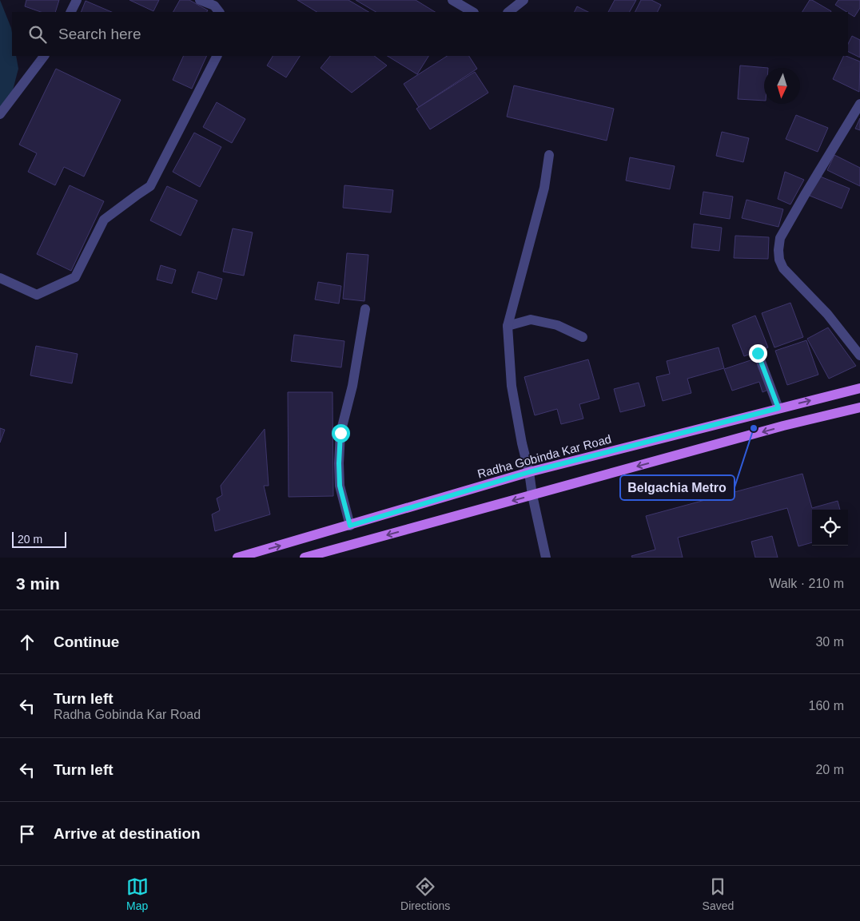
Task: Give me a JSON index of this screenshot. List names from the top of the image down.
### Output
{
  "streets": {
    "main road": ["Radha Gobinda Kar Road"]
  },
  "places": ["Belgachia Metro"],
  "scale_bar": "20 m",
  "north": "bottom",
  "page": {
    "search": "Search here",
    "scale": "20 m",
    "heading": ["3 min", "Walk · 210 m"],
    "list": [
      ["Continue", "30 m"],
      ["Turn left", "Radha Gobinda Kar Road", "160 m"],
      ["Turn left", "20 m"],
      "Arrive at destination"
    ],
    "nav": ["Map", "Directions", "Saved"]
  }
}
